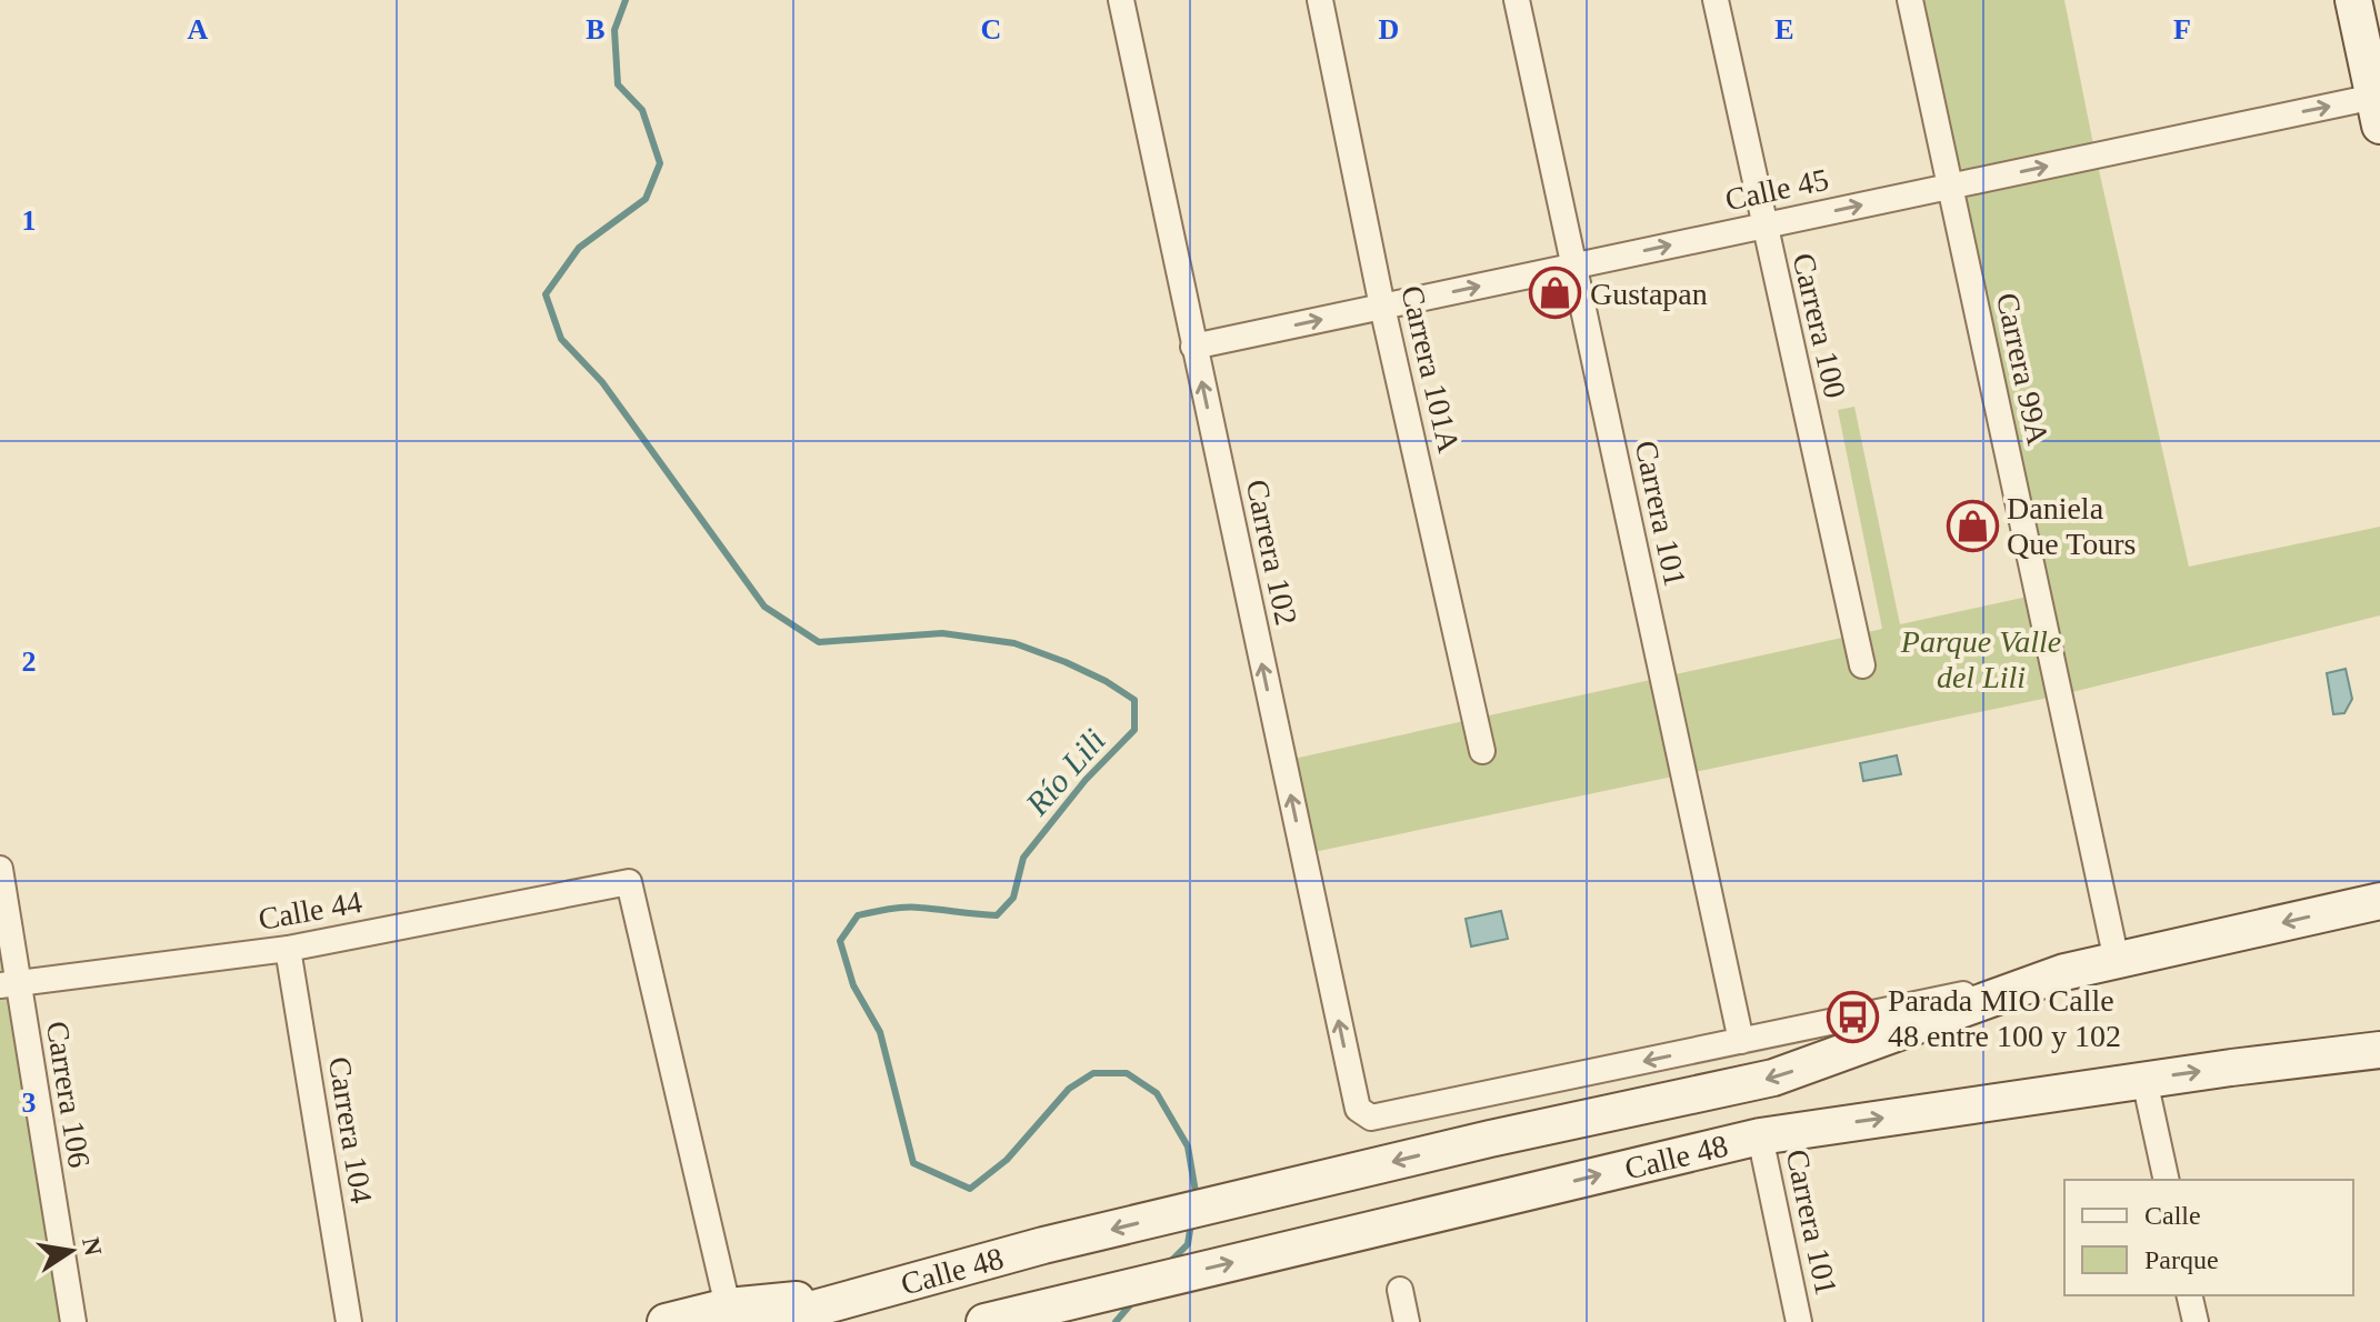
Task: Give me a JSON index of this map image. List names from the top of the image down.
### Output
{
  "streets": {
    "main road": ["Calle 48"],
    "street": [
      "Calle 45",
      "Carrera 100",
      "Carrera 101A",
      "Carrera 99A",
      "Carrera 101",
      "Carrera 102",
      "Calle 44",
      "Carrera 106",
      "Carrera 104"
    ]
  },
  "crossings": [
    ["Calle 45", "Carrera 100"],
    ["Calle 45", "Carrera 101A"],
    ["Calle 45", "Carrera 99A"],
    ["Calle 45", "Carrera 101"],
    ["Calle 45", "Carrera 102"],
    ["Carrera 99A", "Calle 48"],
    ["Carrera 101", "Calle 48"],
    ["Carrera 102", "Calle 48"],
    ["Calle 44", "Carrera 106"],
    ["Calle 44", "Carrera 104"]
  ],
  "one_way": ["Calle 45", "Carrera 102"],
  "water": ["Río Lili"],
  "parks": ["Parque Valle del Lili"],
  "places": {
    "shop": ["Gustapan", "Daniela Que Tours"],
    "bus stop": ["Parada MIO Calle 48 entre 100 y 102"]
  },
  "legend": ["Calle", "Parque"],
  "north": "right",
  "grid": {
    "columns": [
      "A",
      "B",
      "C",
      "D",
      "E",
      "F"
    ],
    "rows": ["1", "2", "3"]
  }
}
